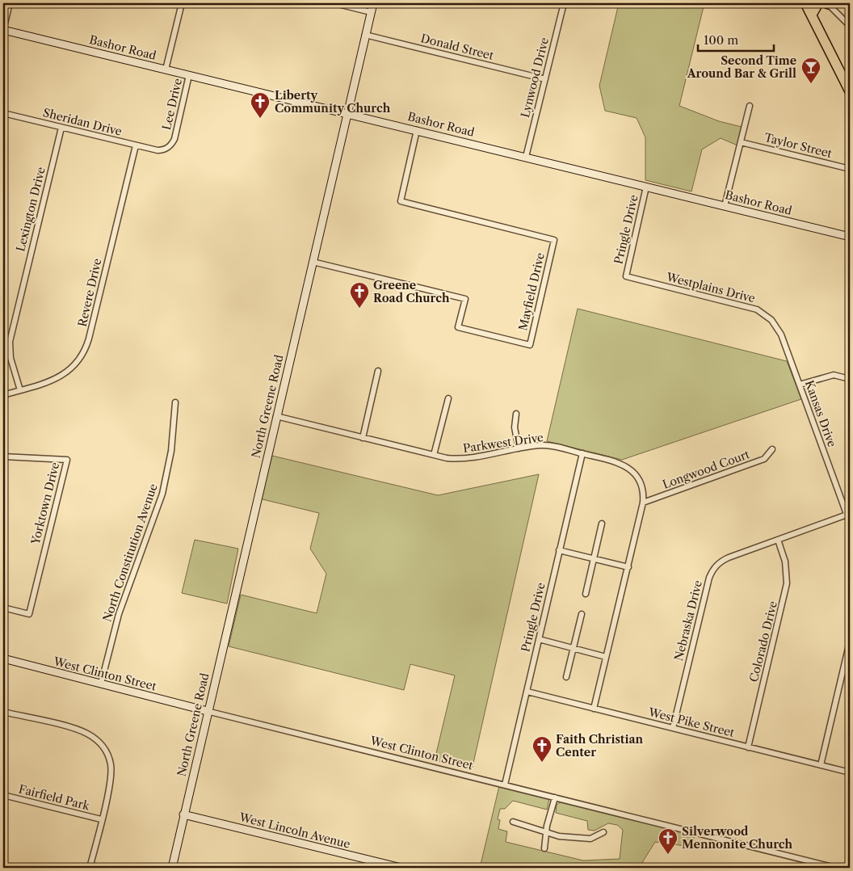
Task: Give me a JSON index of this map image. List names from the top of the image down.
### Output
{
  "streets": {
    "street": [
      "Donald Street",
      "Bashor Road",
      "Lynwood Drive",
      "Lee Drive",
      "Sheridan Drive",
      "Taylor Street",
      "Lexington Drive",
      "Pringle Drive",
      "Westplains Drive",
      "Mayfield Drive",
      "Revere Drive",
      "North Greene Road",
      "Kansas Drive",
      "Parkwest Drive",
      "Longwood Court",
      "Yorktown Drive",
      "North Constitution Avenue",
      "Nebraska Drive",
      "Colorado Drive",
      "West Clinton Street",
      "West Pike Street",
      "Fairfield Park",
      "West Lincoln Avenue"
    ]
  },
  "crossings": [
    ["Donald Street", "Lynwood Drive"],
    ["Donald Street", "North Greene Road"],
    ["Bashor Road", "Lynwood Drive"],
    ["Bashor Road", "Lee Drive"],
    ["Bashor Road", "Pringle Drive"],
    ["Bashor Road", "Mayfield Drive"],
    ["Bashor Road", "North Greene Road"],
    ["Lee Drive", "Sheridan Drive"],
    ["Sheridan Drive", "Lexington Drive"],
    ["Sheridan Drive", "Revere Drive"],
    ["Lexington Drive", "Revere Drive"],
    ["Pringle Drive", "Westplains Drive"],
    ["Pringle Drive", "Parkwest Drive"],
    ["Pringle Drive", "West Clinton Street"],
    ["Pringle Drive", "West Pike Street"],
    ["Westplains Drive", "Kansas Drive"],
    ["Mayfield Drive", "North Greene Road"],
    ["North Greene Road", "Parkwest Drive"],
    ["North Greene Road", "West Clinton Street"],
    ["North Greene Road", "West Lincoln Avenue"],
    ["Kansas Drive", "Nebraska Drive"],
    ["Parkwest Drive", "Longwood Court"],
    ["Parkwest Drive", "West Pike Street"],
    ["North Constitution Avenue", "West Clinton Street"],
    ["Nebraska Drive", "Colorado Drive"],
    ["Nebraska Drive", "West Pike Street"],
    ["Colorado Drive", "West Pike Street"]
  ],
  "places": {
    "bar": ["Second Time Around Bar & Grill"],
    "church": [
      "Liberty Community Church",
      "Greene Road Church",
      "Faith Christian Center",
      "Silverwood Mennonite Church"
    ]
  },
  "scale_bar": "100 m"
}
